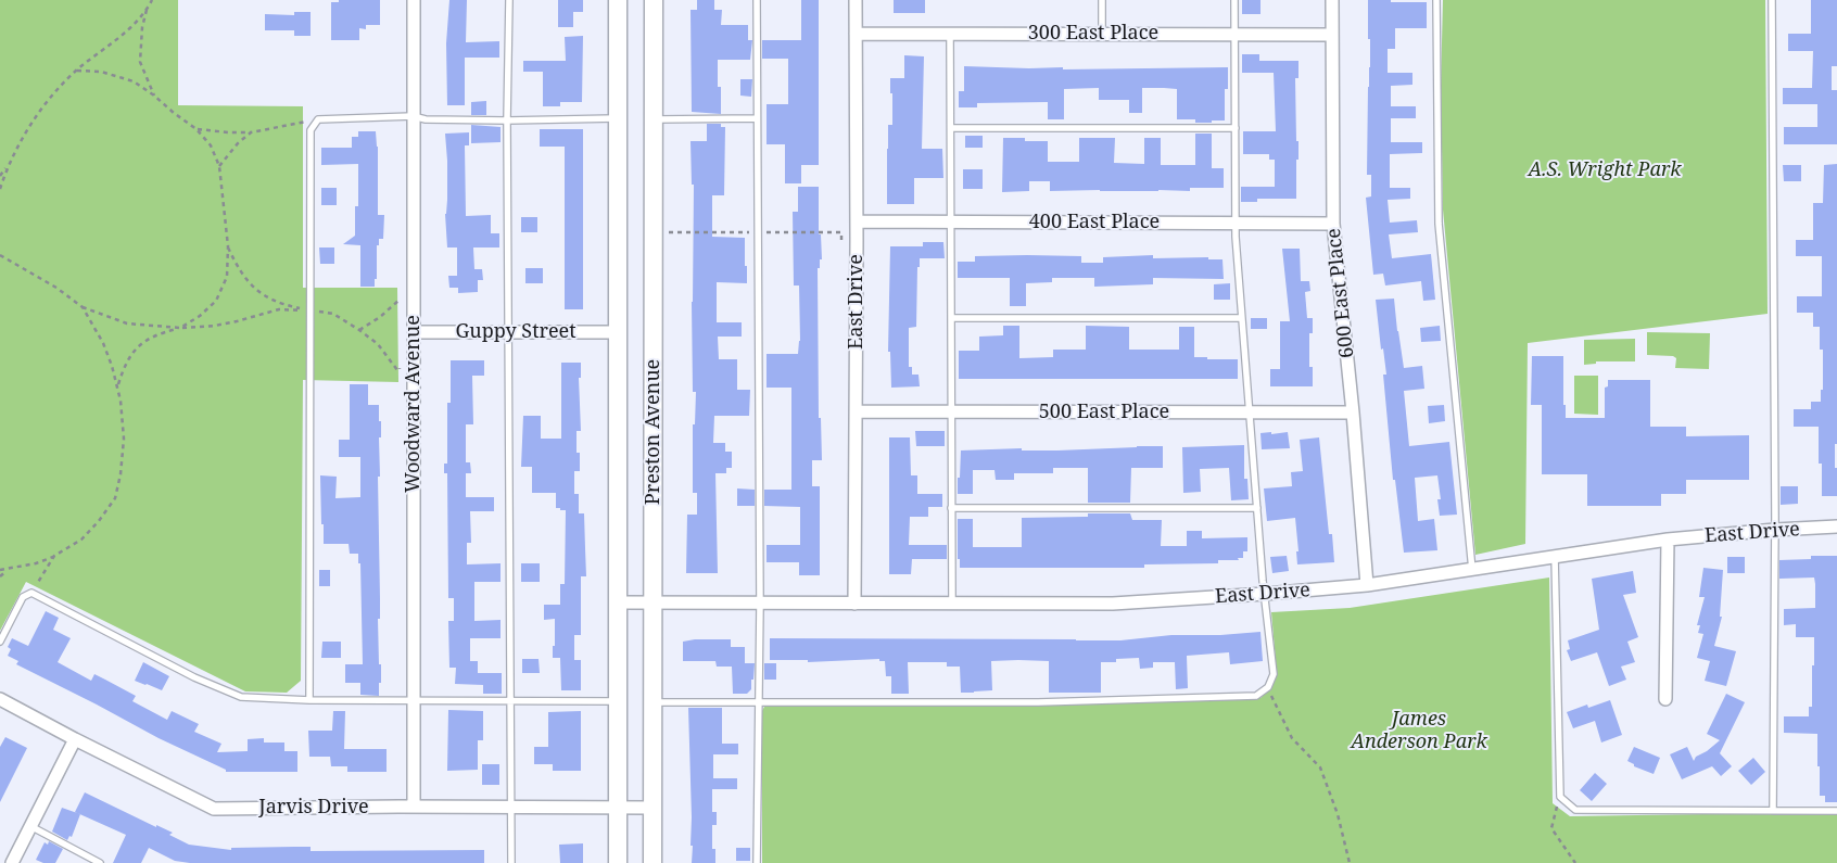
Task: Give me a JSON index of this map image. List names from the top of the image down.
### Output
{
  "streets": {
    "main road": ["Preston Avenue"],
    "street": [
      "300 East Place",
      "400 East Place",
      "600 East Place",
      "East Drive",
      "Guppy Street",
      "Woodward Avenue",
      "500 East Place",
      "Jarvis Drive"
    ]
  },
  "crossings": [
    ["300 East Place", "600 East Place"],
    ["300 East Place", "East Drive"],
    ["400 East Place", "600 East Place"],
    ["400 East Place", "East Drive"],
    ["600 East Place", "East Drive"],
    ["600 East Place", "500 East Place"],
    ["East Drive", "500 East Place"],
    ["East Drive", "Preston Avenue"],
    ["Guppy Street", "Woodward Avenue"],
    ["Guppy Street", "Preston Avenue"],
    ["Woodward Avenue", "Jarvis Drive"],
    ["Preston Avenue", "Jarvis Drive"]
  ],
  "parks": ["A.S. Wright Park", "James Anderson Park"]
}
